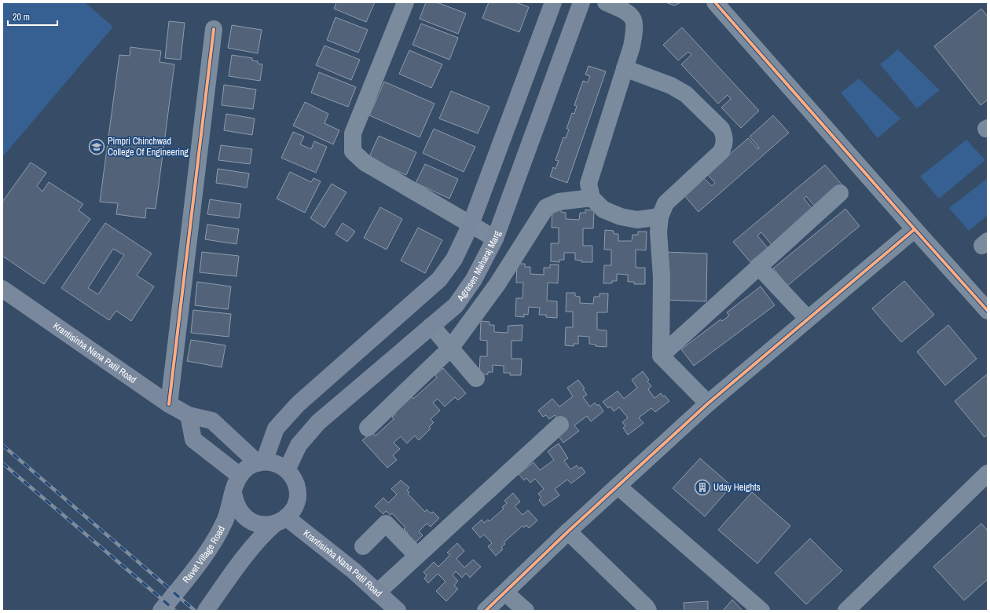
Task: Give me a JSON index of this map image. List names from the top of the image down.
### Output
{
  "streets": {
    "main road": ["Agrasen Maharaj Marg", "Krantisinha Nana Patil Road", "Ravet Village Road"]
  },
  "crossings": [
    ["Agrasen Maharaj Marg", "Krantisinha Nana Patil Road"],
    ["Agrasen Maharaj Marg", "Ravet Village Road"],
    ["Krantisinha Nana Patil Road", "Ravet Village Road"]
  ],
  "places": {
    "school or university": ["Pimpri Chinchwad College Of Engineering"],
    "building": ["Uday Heights"]
  },
  "scale_bar": "20 m"
}
